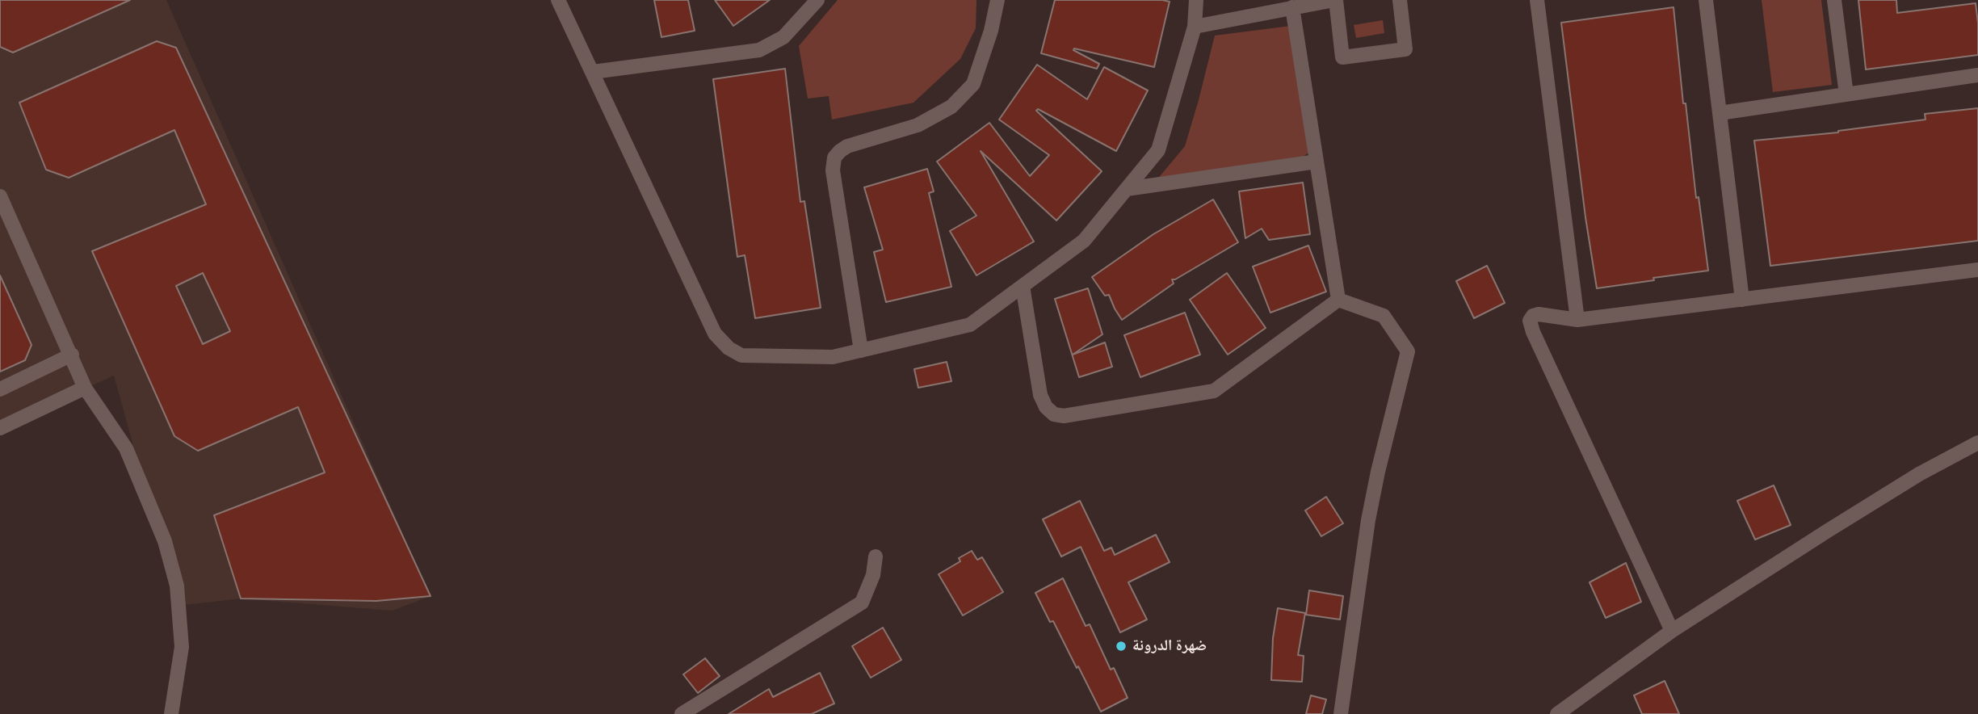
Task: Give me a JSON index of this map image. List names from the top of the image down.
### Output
{
  "places": ["ضهرة الدرونة"]
}
